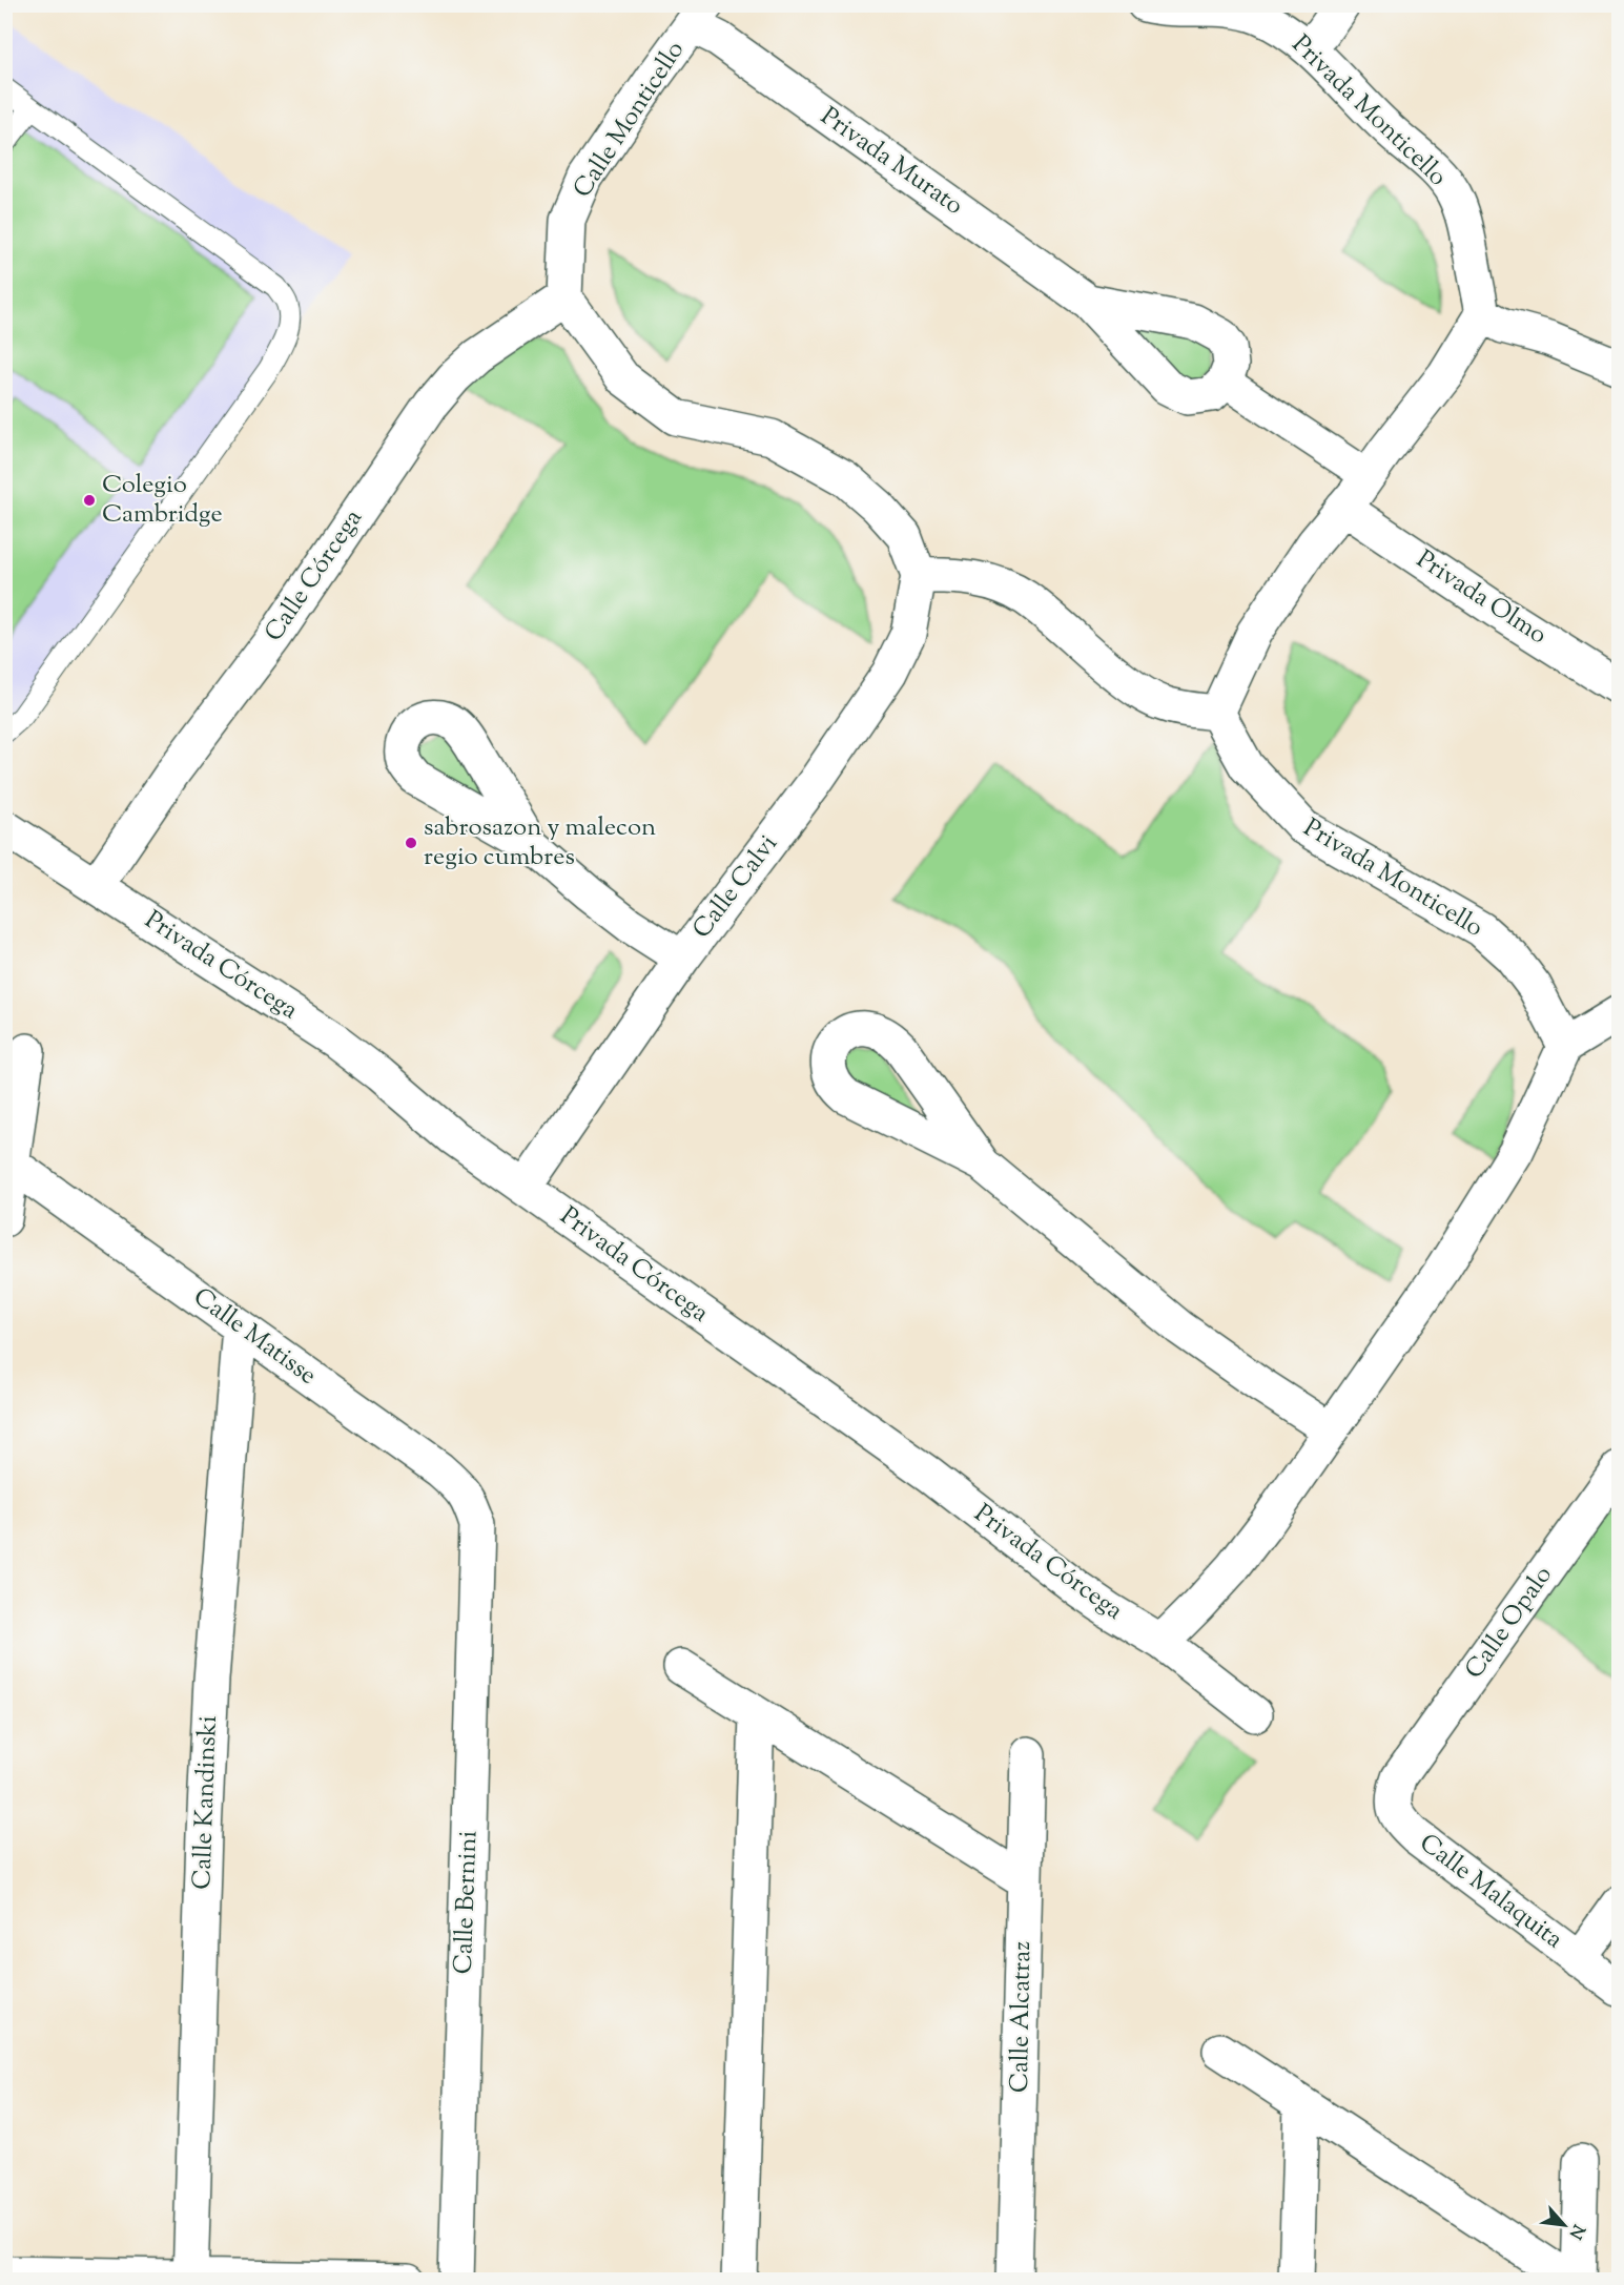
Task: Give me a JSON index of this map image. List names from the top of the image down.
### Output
{
  "streets": {
    "street": [
      "Privada Monticello",
      "Calle Monticello",
      "Privada Murato",
      "Calle Córcega",
      "Privada Olmo",
      "Calle Calvi",
      "Privada Córcega",
      "Calle Matisse",
      "Calle Opalo",
      "Calle Kandinski",
      "Calle Malaquita",
      "Calle Bernini",
      "Calle Alcatraz"
    ]
  },
  "crossings": [
    ["Calle Monticello", "Privada Murato"],
    ["Calle Monticello", "Calle Córcega"],
    ["Calle Córcega", "Privada Córcega"],
    ["Calle Calvi", "Privada Córcega"],
    ["Calle Matisse", "Calle Kandinski"],
    ["Calle Matisse", "Calle Bernini"],
    ["Calle Opalo", "Calle Malaquita"]
  ],
  "places": ["Colegio Cambridge", "sabrosazon y malecon regio cumbres"],
  "north": "bottom right"
}
